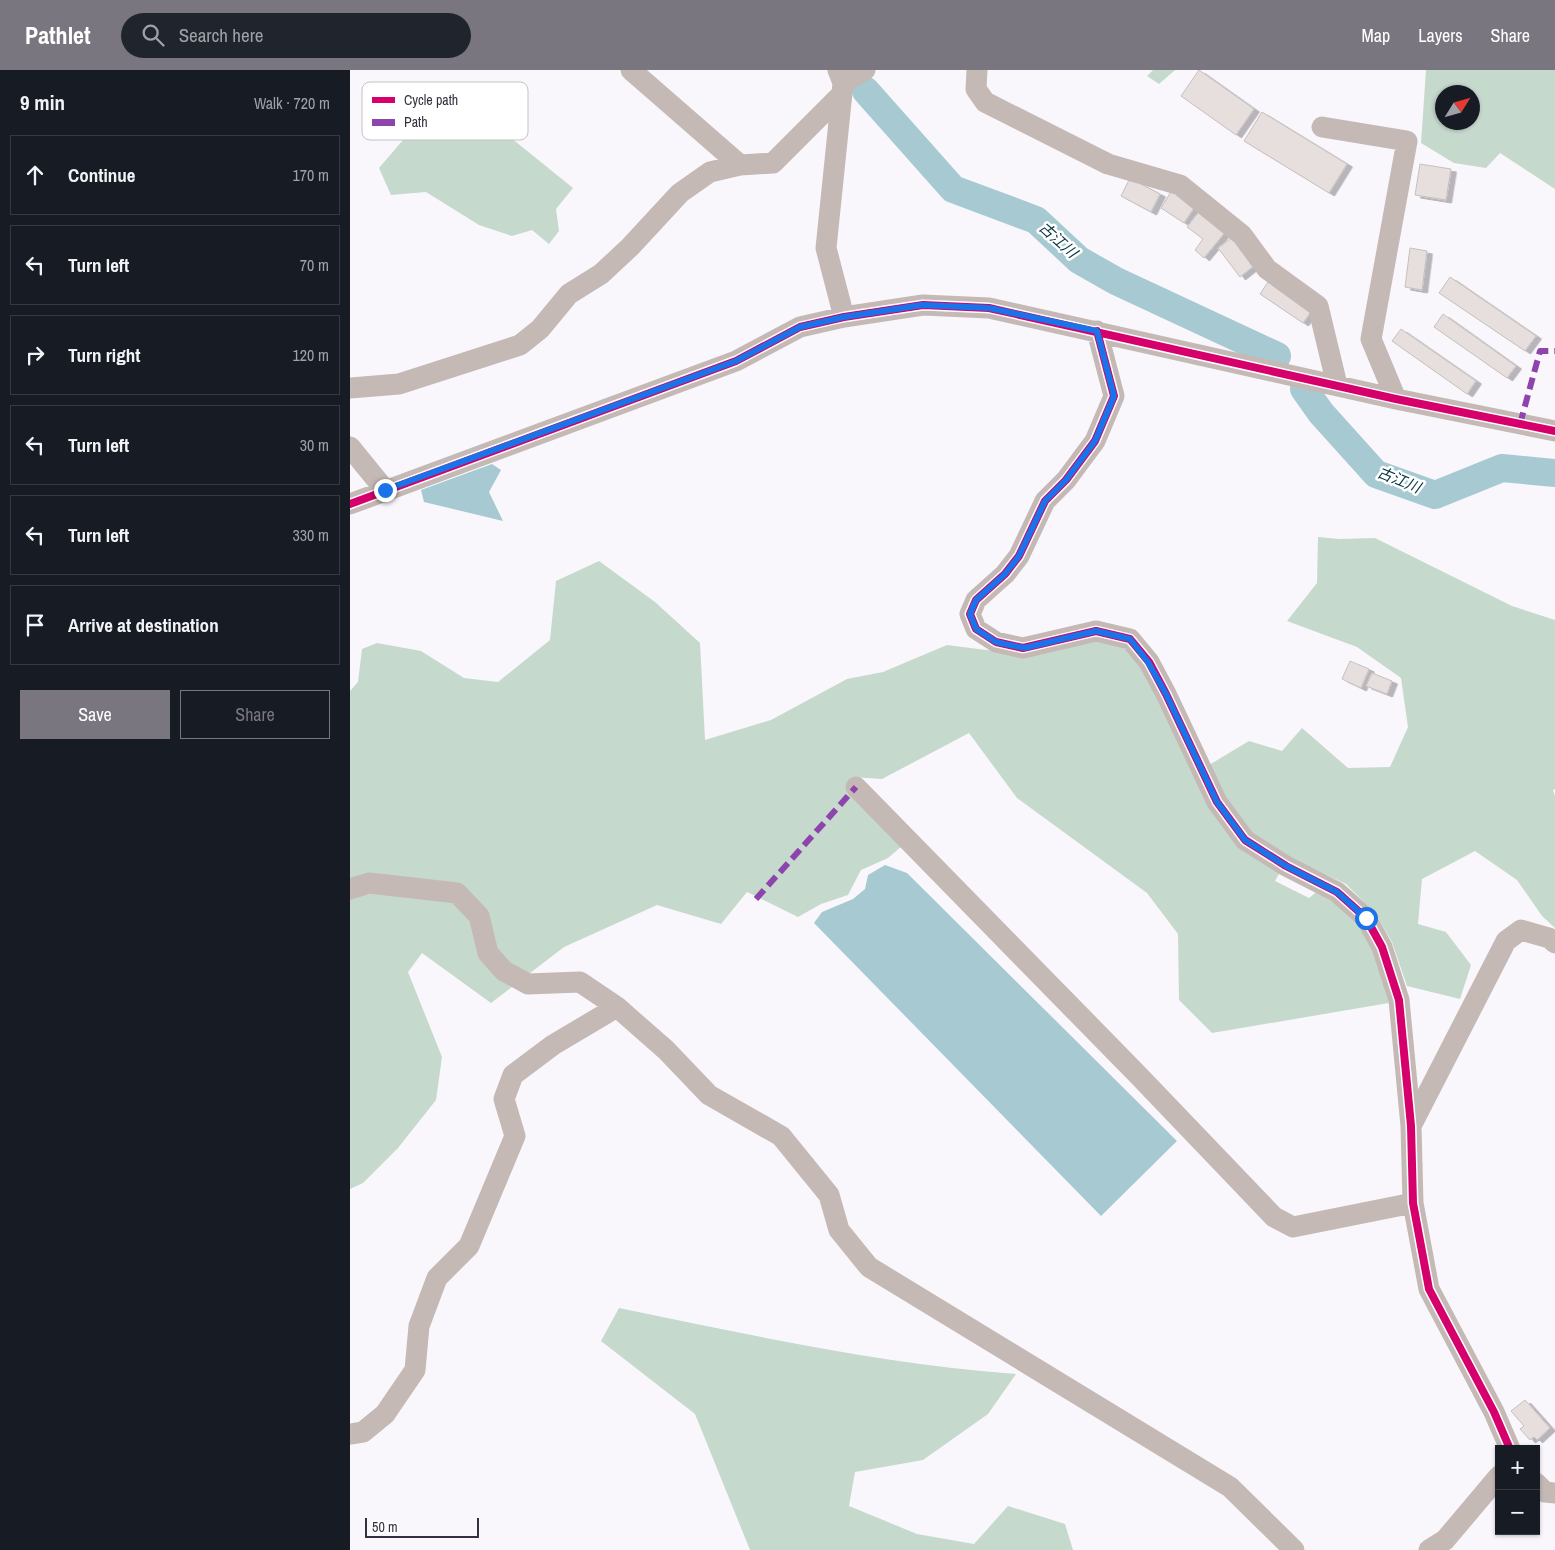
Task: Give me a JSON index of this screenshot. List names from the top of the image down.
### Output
{
  "water": ["古江川"],
  "legend": ["Cycle path", "Path"],
  "scale_bar": "50 m",
  "north": "top right",
  "page": {
    "header": "Pathlet",
    "search": "Search here",
    "nav": ["Map", "Layers", "Share"],
    "heading": ["9 min", "Walk · 720 m"],
    "list": [
      ["Continue", "170 m"],
      ["Turn left", "70 m"],
      ["Turn right", "120 m"],
      ["Turn left", "30 m"],
      ["Turn left", "330 m"],
      "Arrive at destination"
    ],
    "buttons": ["Save", "Share"],
    "map_buttons": ["+", "−"],
    "scale": "50 m"
  }
}
